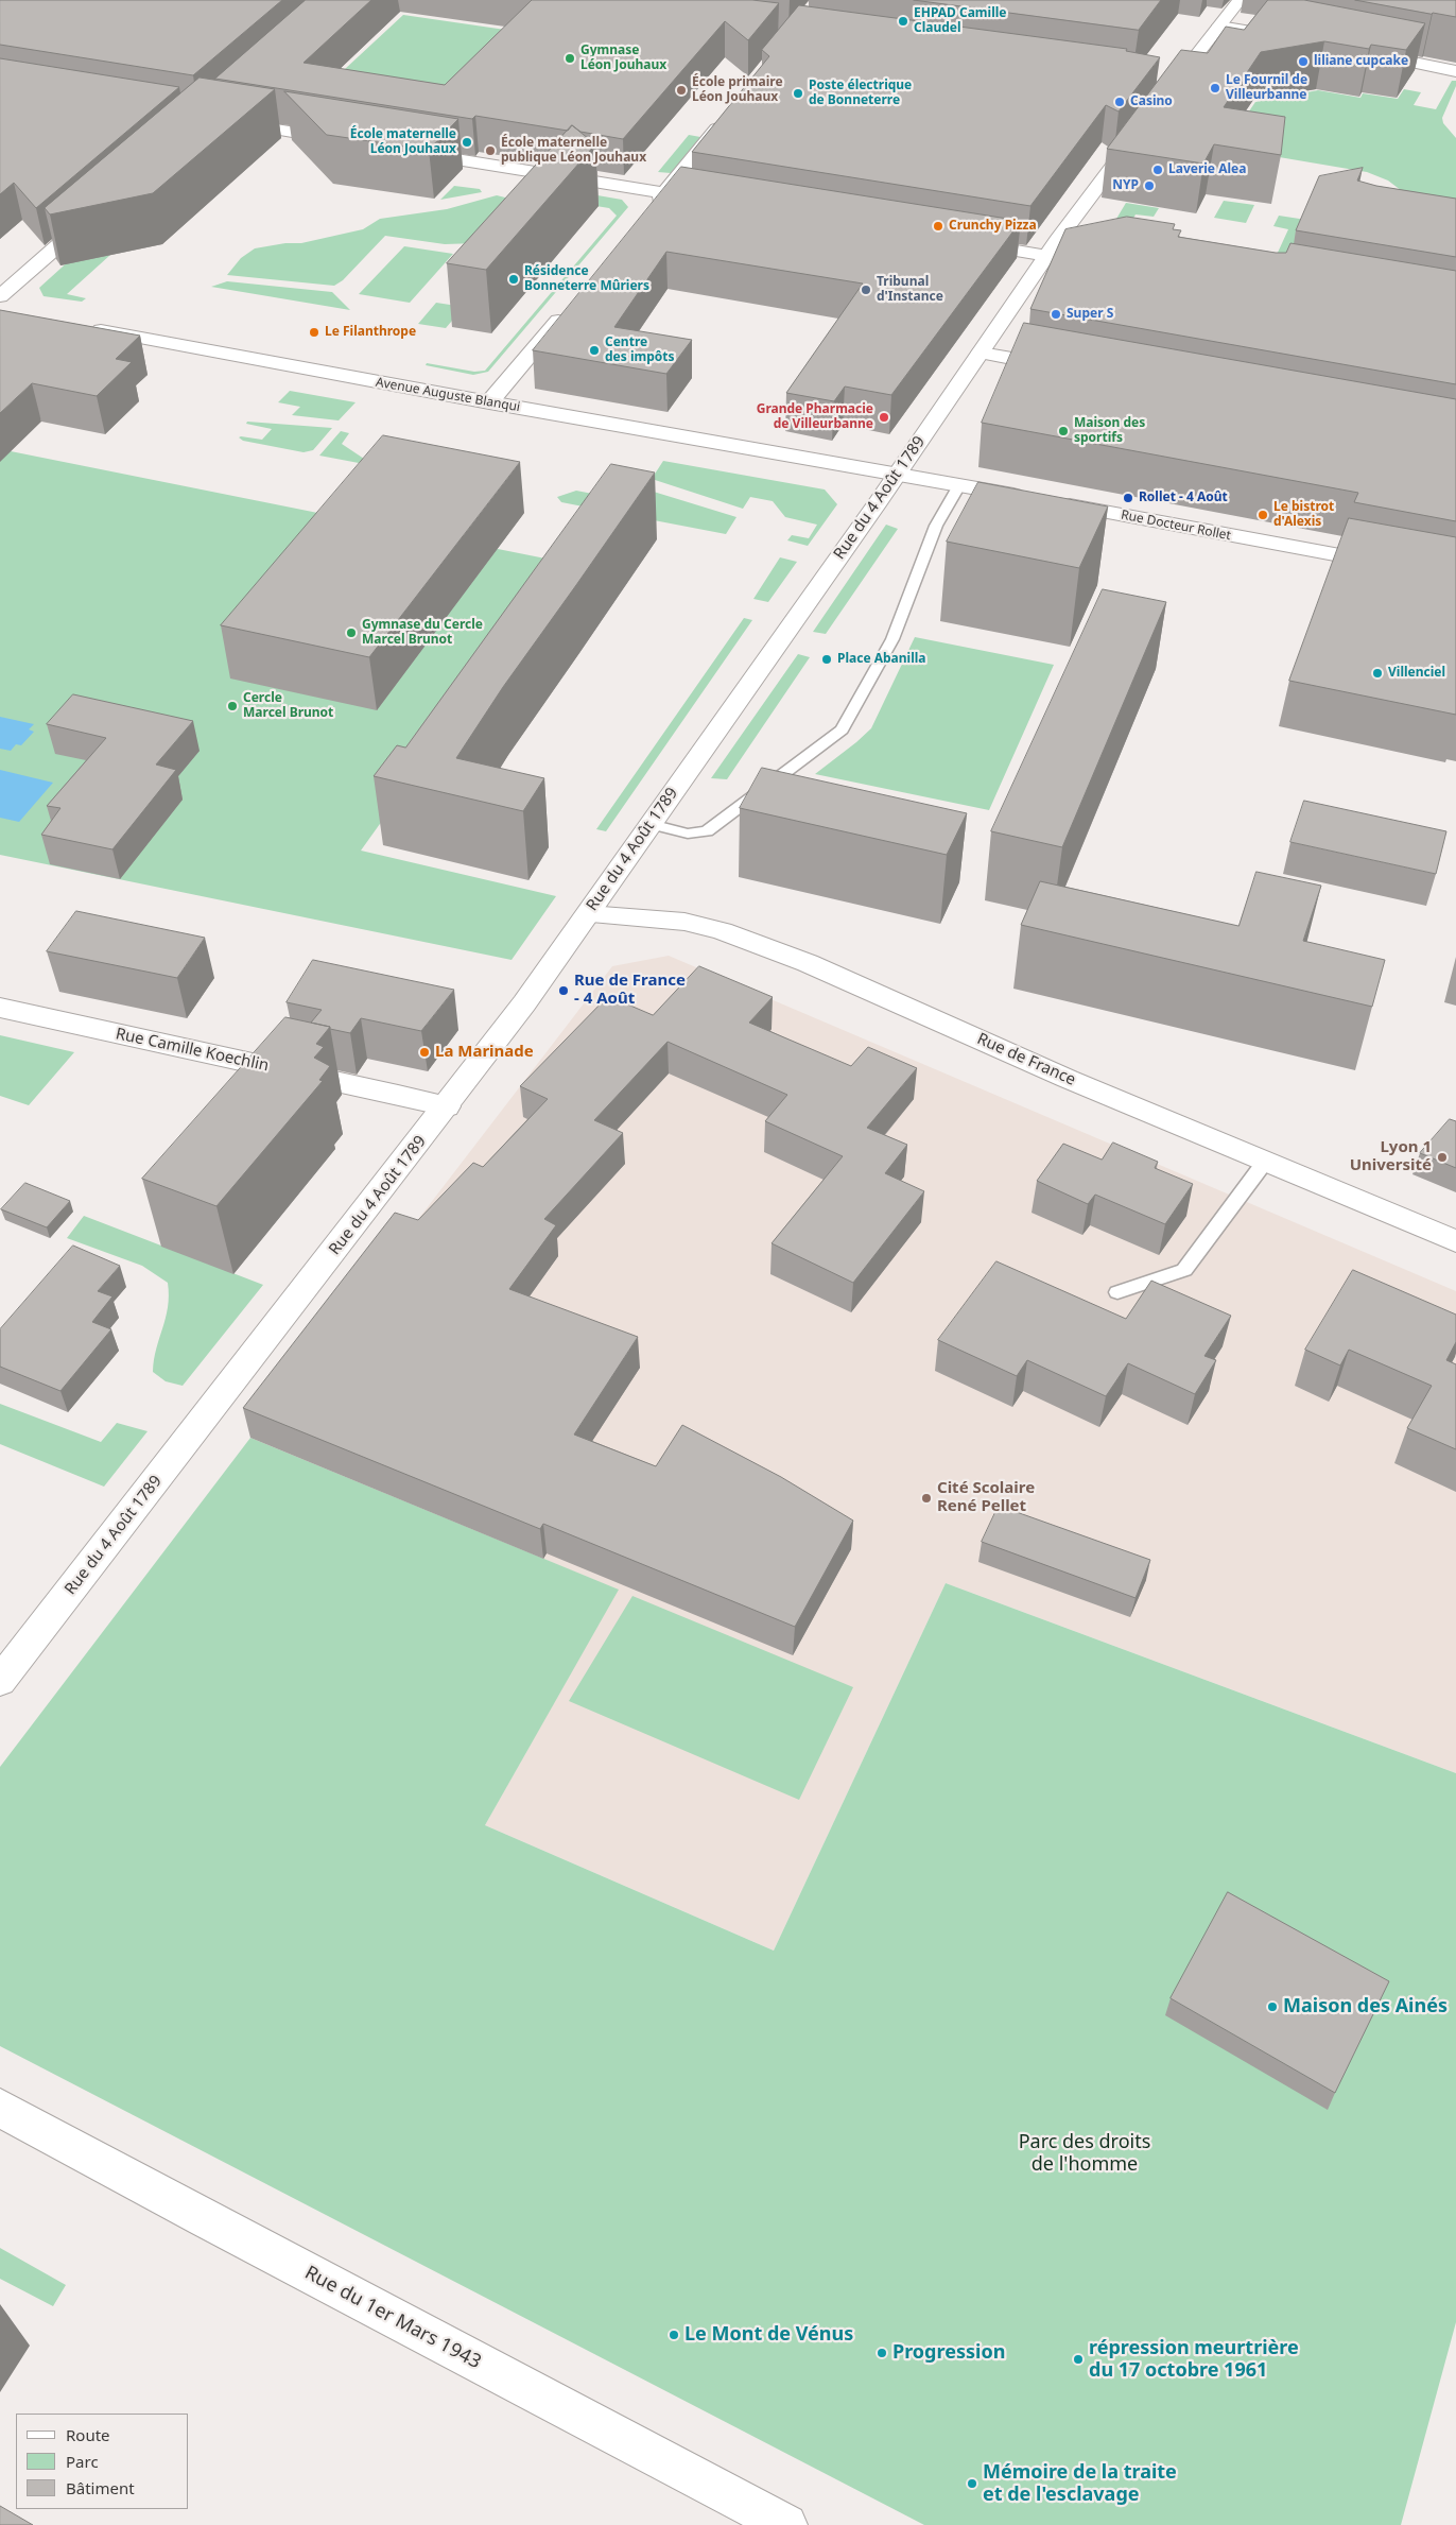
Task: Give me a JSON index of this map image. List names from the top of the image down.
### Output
{
  "streets": {
    "street": [
      "Avenue Auguste Blanqui",
      "Rue du 4 Août 1789",
      "Rue Docteur Rollet",
      "Rue Camille Koechlin",
      "Rue de France",
      "Rue du 1er Mars 1943"
    ]
  },
  "crossings": [
    ["Avenue Auguste Blanqui", "Rue du 4 Août 1789"],
    ["Avenue Auguste Blanqui", "Rue Docteur Rollet"],
    ["Rue du 4 Août 1789", "Rue Docteur Rollet"],
    ["Rue du 4 Août 1789", "Rue Camille Koechlin"],
    ["Rue du 4 Août 1789", "Rue de France"]
  ],
  "parks": ["Parc des droits de l'homme"],
  "places": [
    "EHPAD Camille Claudel",
    "Gymnase Léon Jouhaux",
    "liliane cupcake",
    "Le Fournil de Villeurbanne",
    "École primaire Léon Jouhaux",
    "Poste électrique de Bonneterre",
    "Casino",
    "École maternelle Léon Jouhaux",
    "École maternelle publique Léon Jouhaux",
    "Laverie Alea",
    "NYP",
    "Crunchy Pizza",
    "Résidence Bonneterre Mûriers",
    "Tribunal d'Instance",
    "Super S",
    "Le Filanthrope",
    "Centre des impôts",
    "Grande Pharmacie de Villeurbanne",
    "Maison des sportifs",
    "Rollet - 4 Août",
    "Le bistrot d'Alexis",
    "Gymnase du Cercle Marcel Brunot",
    "Place Abanilla",
    "Villenciel",
    "Cercle Marcel Brunot",
    "Rue de France - 4 Août",
    "La Marinade",
    "Lyon 1 Université",
    "Cité Scolaire René Pellet",
    "Maison des Ainés",
    "Le Mont de Vénus",
    "Progression",
    "répression meurtrière du 17 octobre 1961",
    "Mémoire de la traite et de l'esclavage"
  ],
  "legend": ["Route", "Parc", "Bâtiment"]
}
